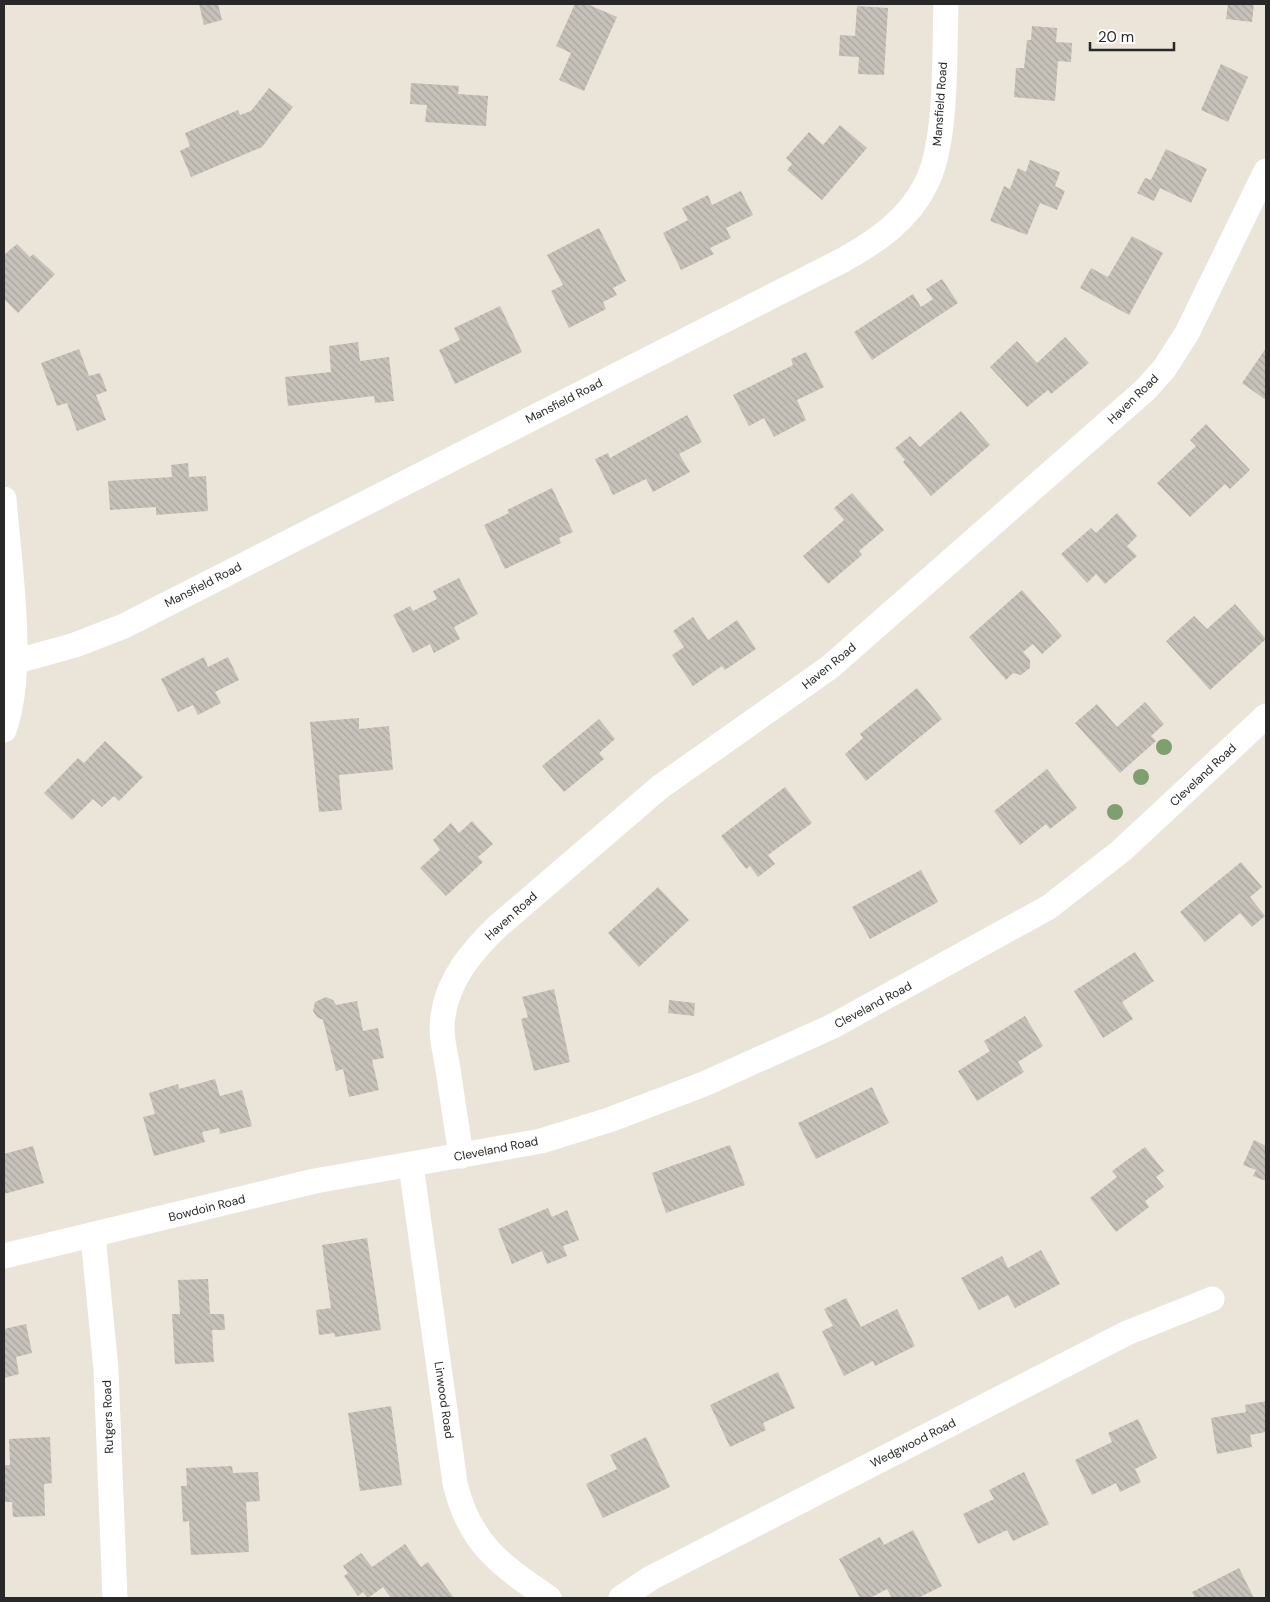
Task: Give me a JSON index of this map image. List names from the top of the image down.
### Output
{
  "streets": {
    "street": [
      "Mansfield Road",
      "Haven Road",
      "Cleveland Road",
      "Bowdoin Road",
      "Linwood Road",
      "Rutgers Road",
      "Wedgwood Road"
    ]
  },
  "crossings": [
    ["Haven Road", "Cleveland Road"],
    ["Cleveland Road", "Bowdoin Road"],
    ["Cleveland Road", "Linwood Road"],
    ["Bowdoin Road", "Linwood Road"],
    ["Bowdoin Road", "Rutgers Road"]
  ],
  "scale_bar": "20 m"
}
